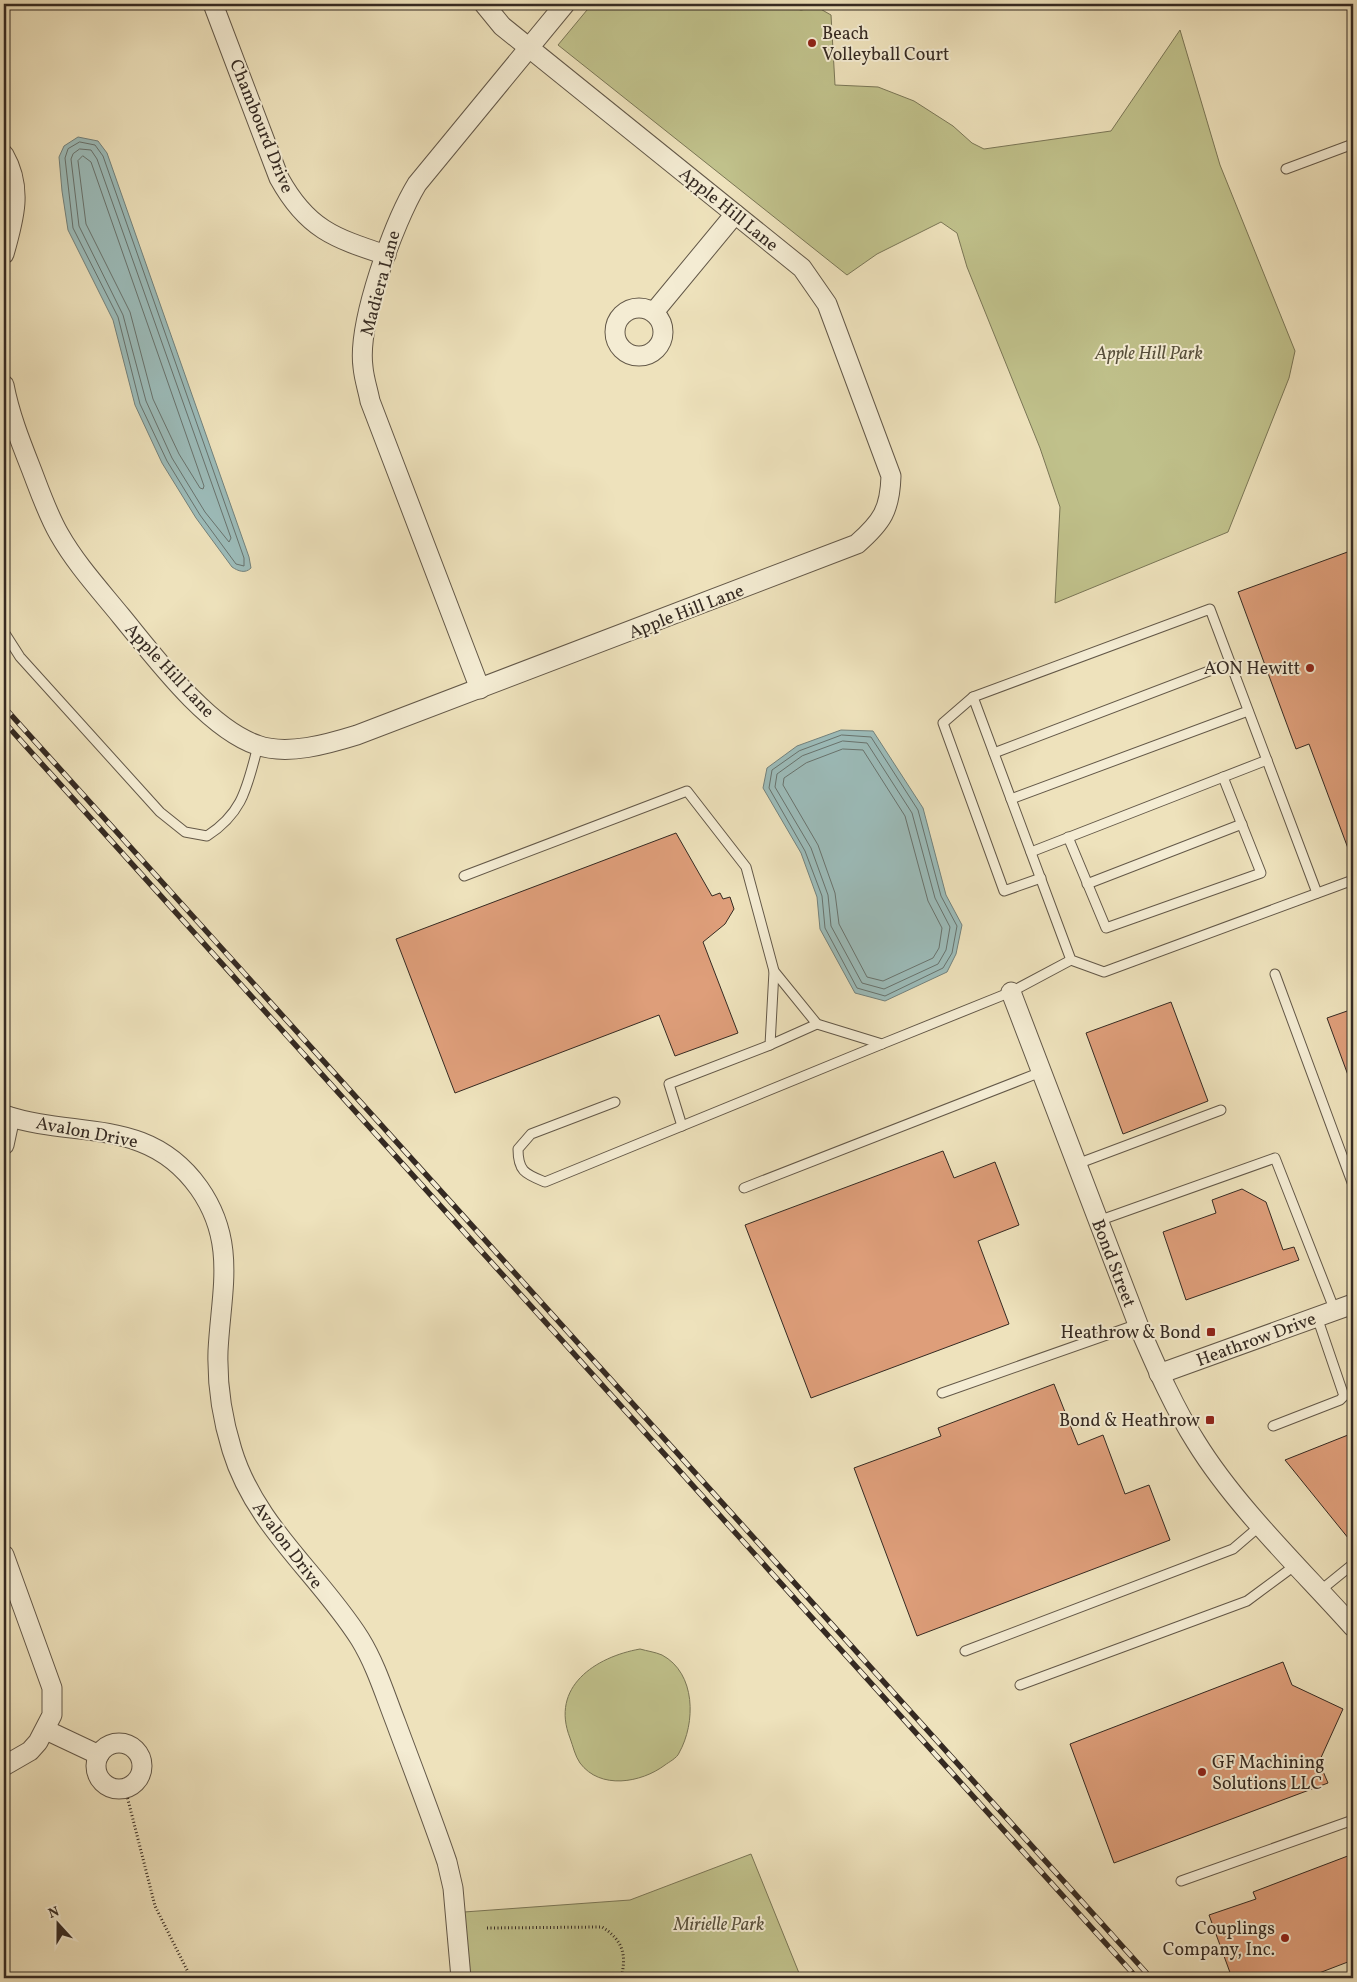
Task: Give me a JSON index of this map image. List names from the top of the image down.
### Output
{
  "streets": {
    "street": [
      "Chambourd Drive",
      "Apple Hill Lane",
      "Madiera Lane",
      "Avalon Drive",
      "Bond Street",
      "Heathrow Drive"
    ]
  },
  "crossings": [
    ["Chambourd Drive", "Madiera Lane"],
    ["Apple Hill Lane", "Madiera Lane"],
    ["Bond Street", "Heathrow Drive"]
  ],
  "parks": ["Apple Hill Park", "Mirielle Park"],
  "places": {
    "other": [
      "Beach Volleyball Court",
      "AON Hewitt",
      "GF Machining Solutions LLC",
      "Couplings Company, Inc."
    ],
    "transit": ["Heathrow & Bond", "Bond & Heathrow"]
  },
  "north": "top"
}
